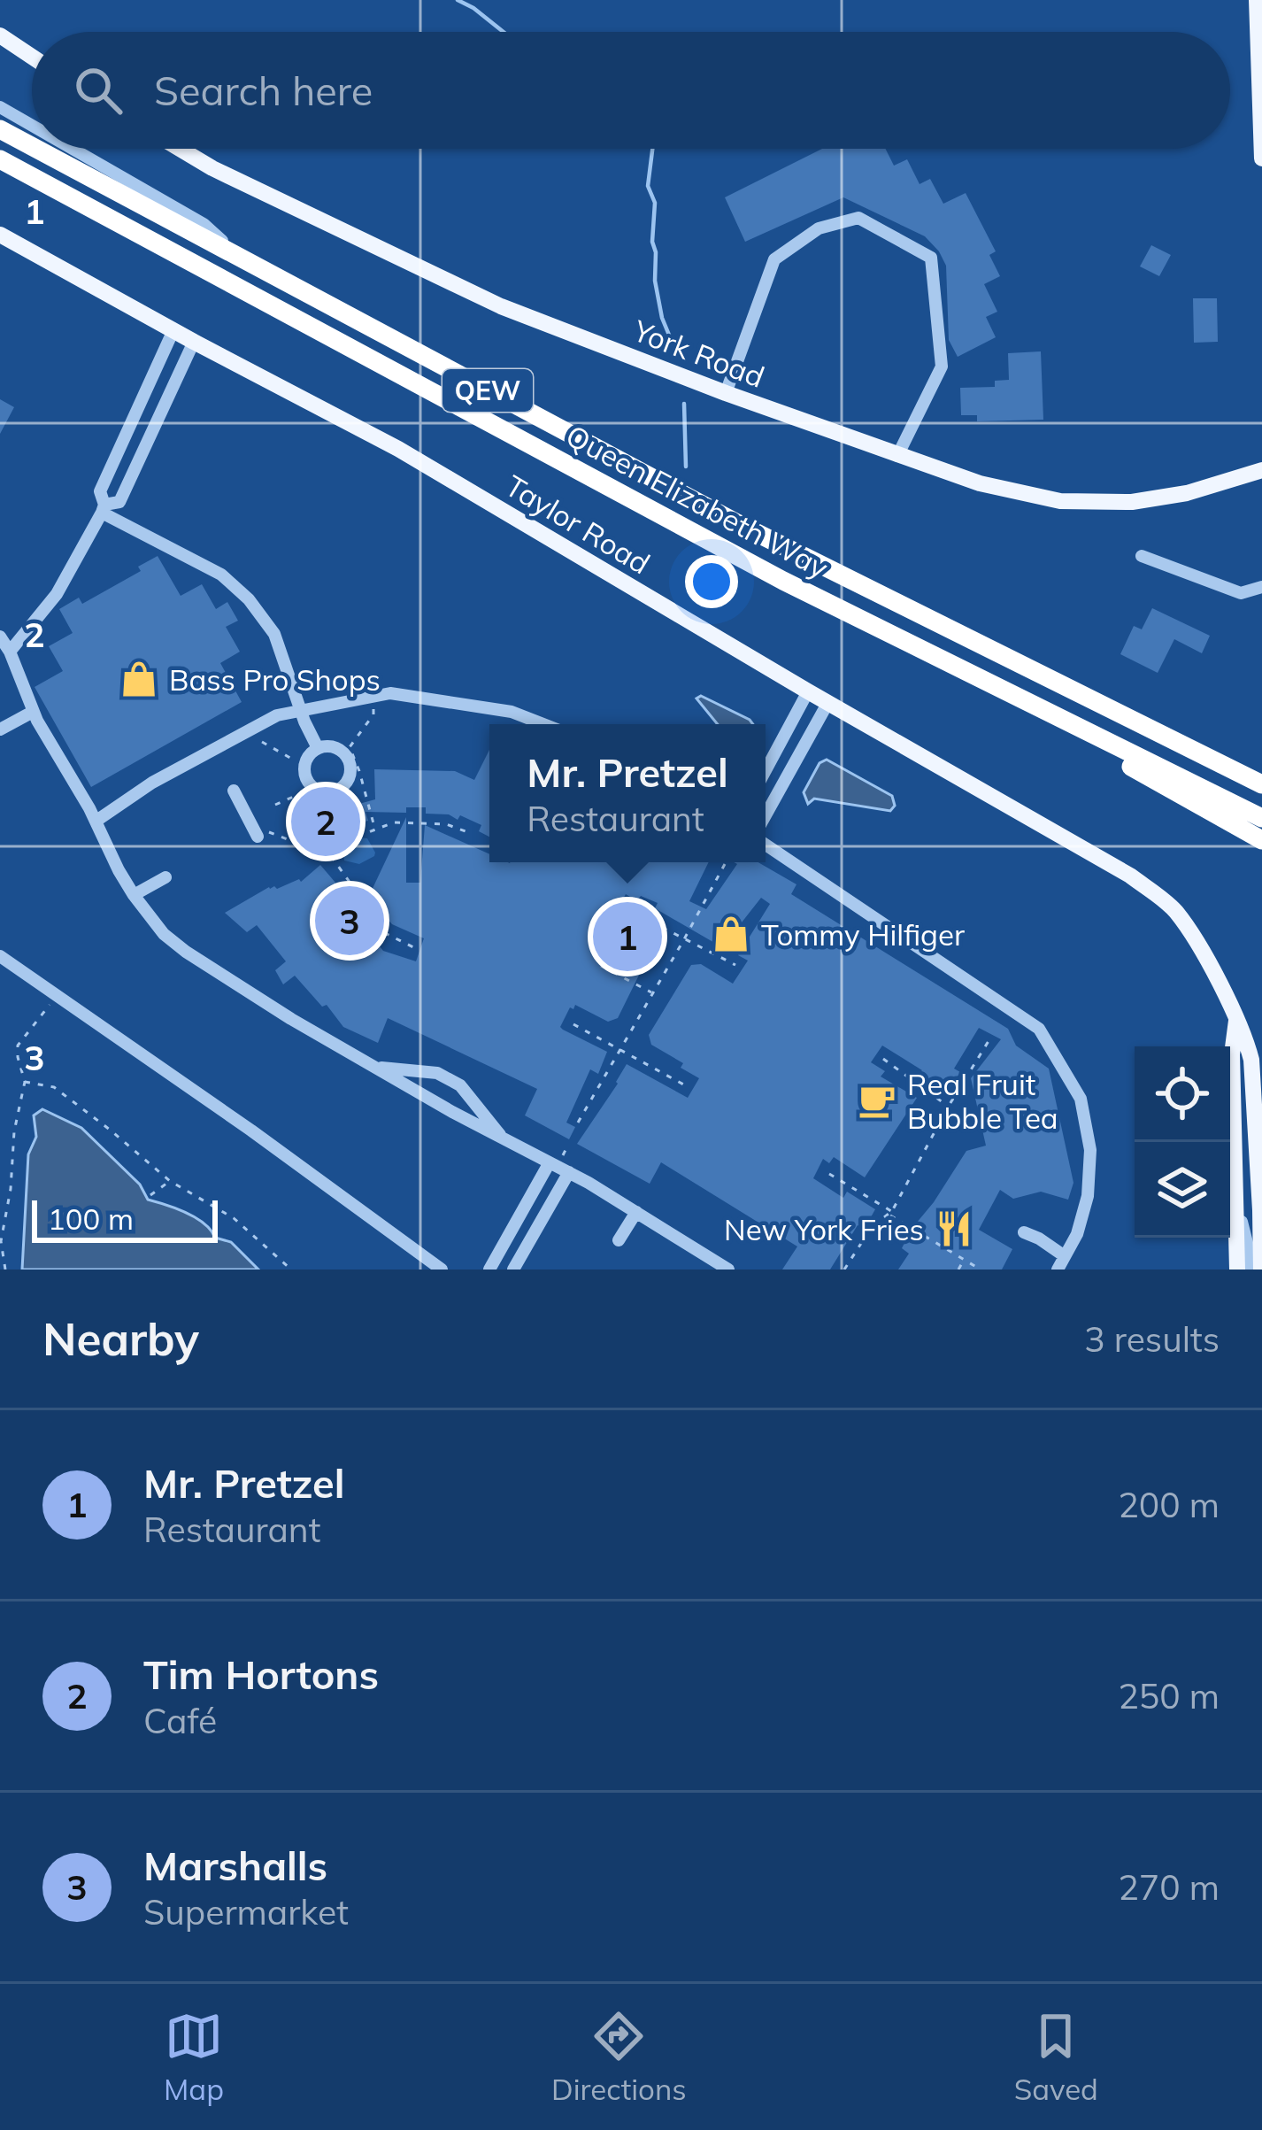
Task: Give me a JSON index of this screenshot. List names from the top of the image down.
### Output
{
  "streets": {
    "highway": ["QEW", "Queen Elizabeth Way"],
    "main road": ["York Road", "Taylor Road"]
  },
  "places": {
    "shop": ["Bass Pro Shops", "Tommy Hilfiger"],
    "cafe": ["Real Fruit Bubble Tea"],
    "restaurant": ["New York Fries"]
  },
  "scale_bar": "100 m",
  "page": {
    "search": "Search here",
    "popup": ["Mr. Pretzel", "Restaurant"],
    "pins": ["2", "3", "1"],
    "scale": "100 m",
    "heading": ["Nearby", "3 results"],
    "list": [
      {
        "mark": "1",
        "name": "Mr. Pretzel",
        "note": "Restaurant",
        "value": "200 m"
      },
      {
        "mark": "2",
        "name": "Tim Hortons",
        "note": "Café",
        "value": "250 m"
      },
      {
        "mark": "3",
        "name": "Marshalls",
        "note": "Supermarket",
        "value": "270 m"
      }
    ],
    "nav": ["Map", "Directions", "Saved"]
  },
  "grid": {
    "rows": ["1", "2", "3"]
  }
}
